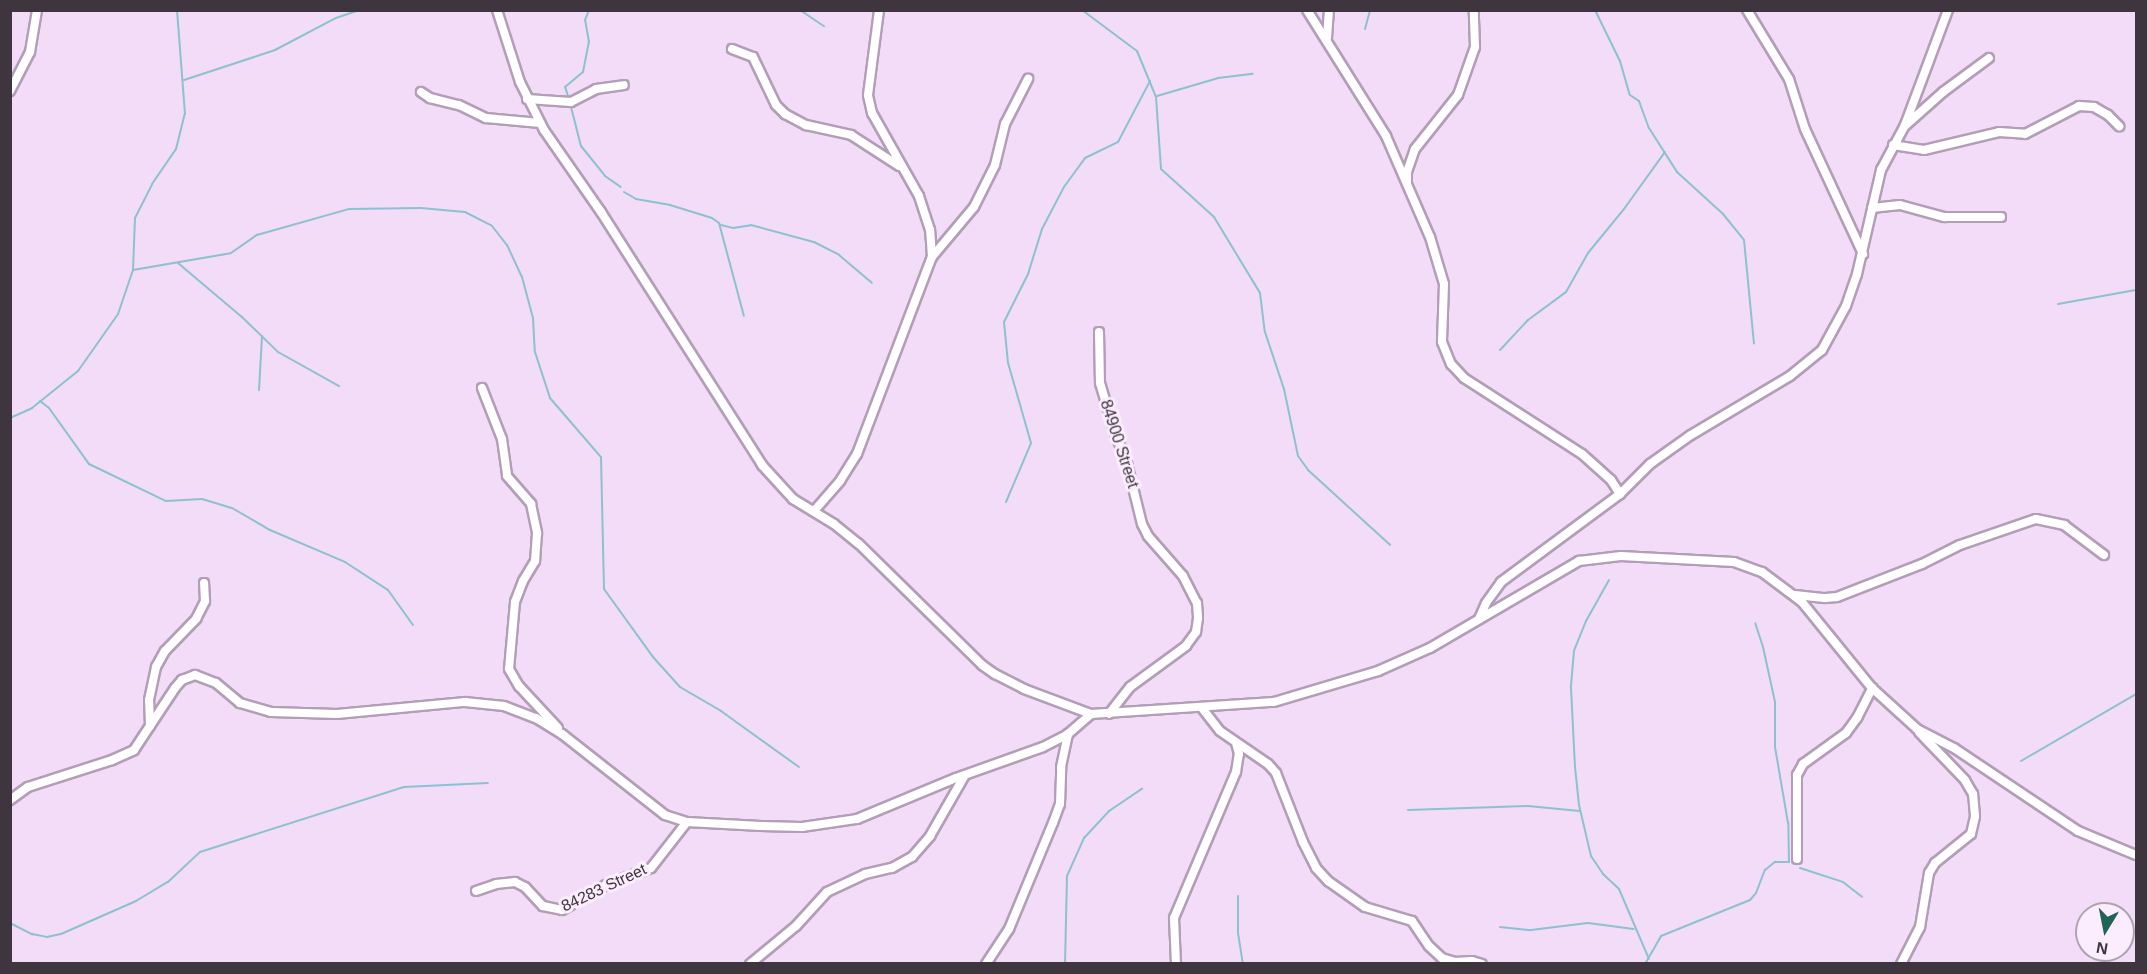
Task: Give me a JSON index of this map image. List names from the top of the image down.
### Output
{
  "streets": {
    "street": ["84900 Street", "84283 Street"]
  },
  "north": "bottom"
}
